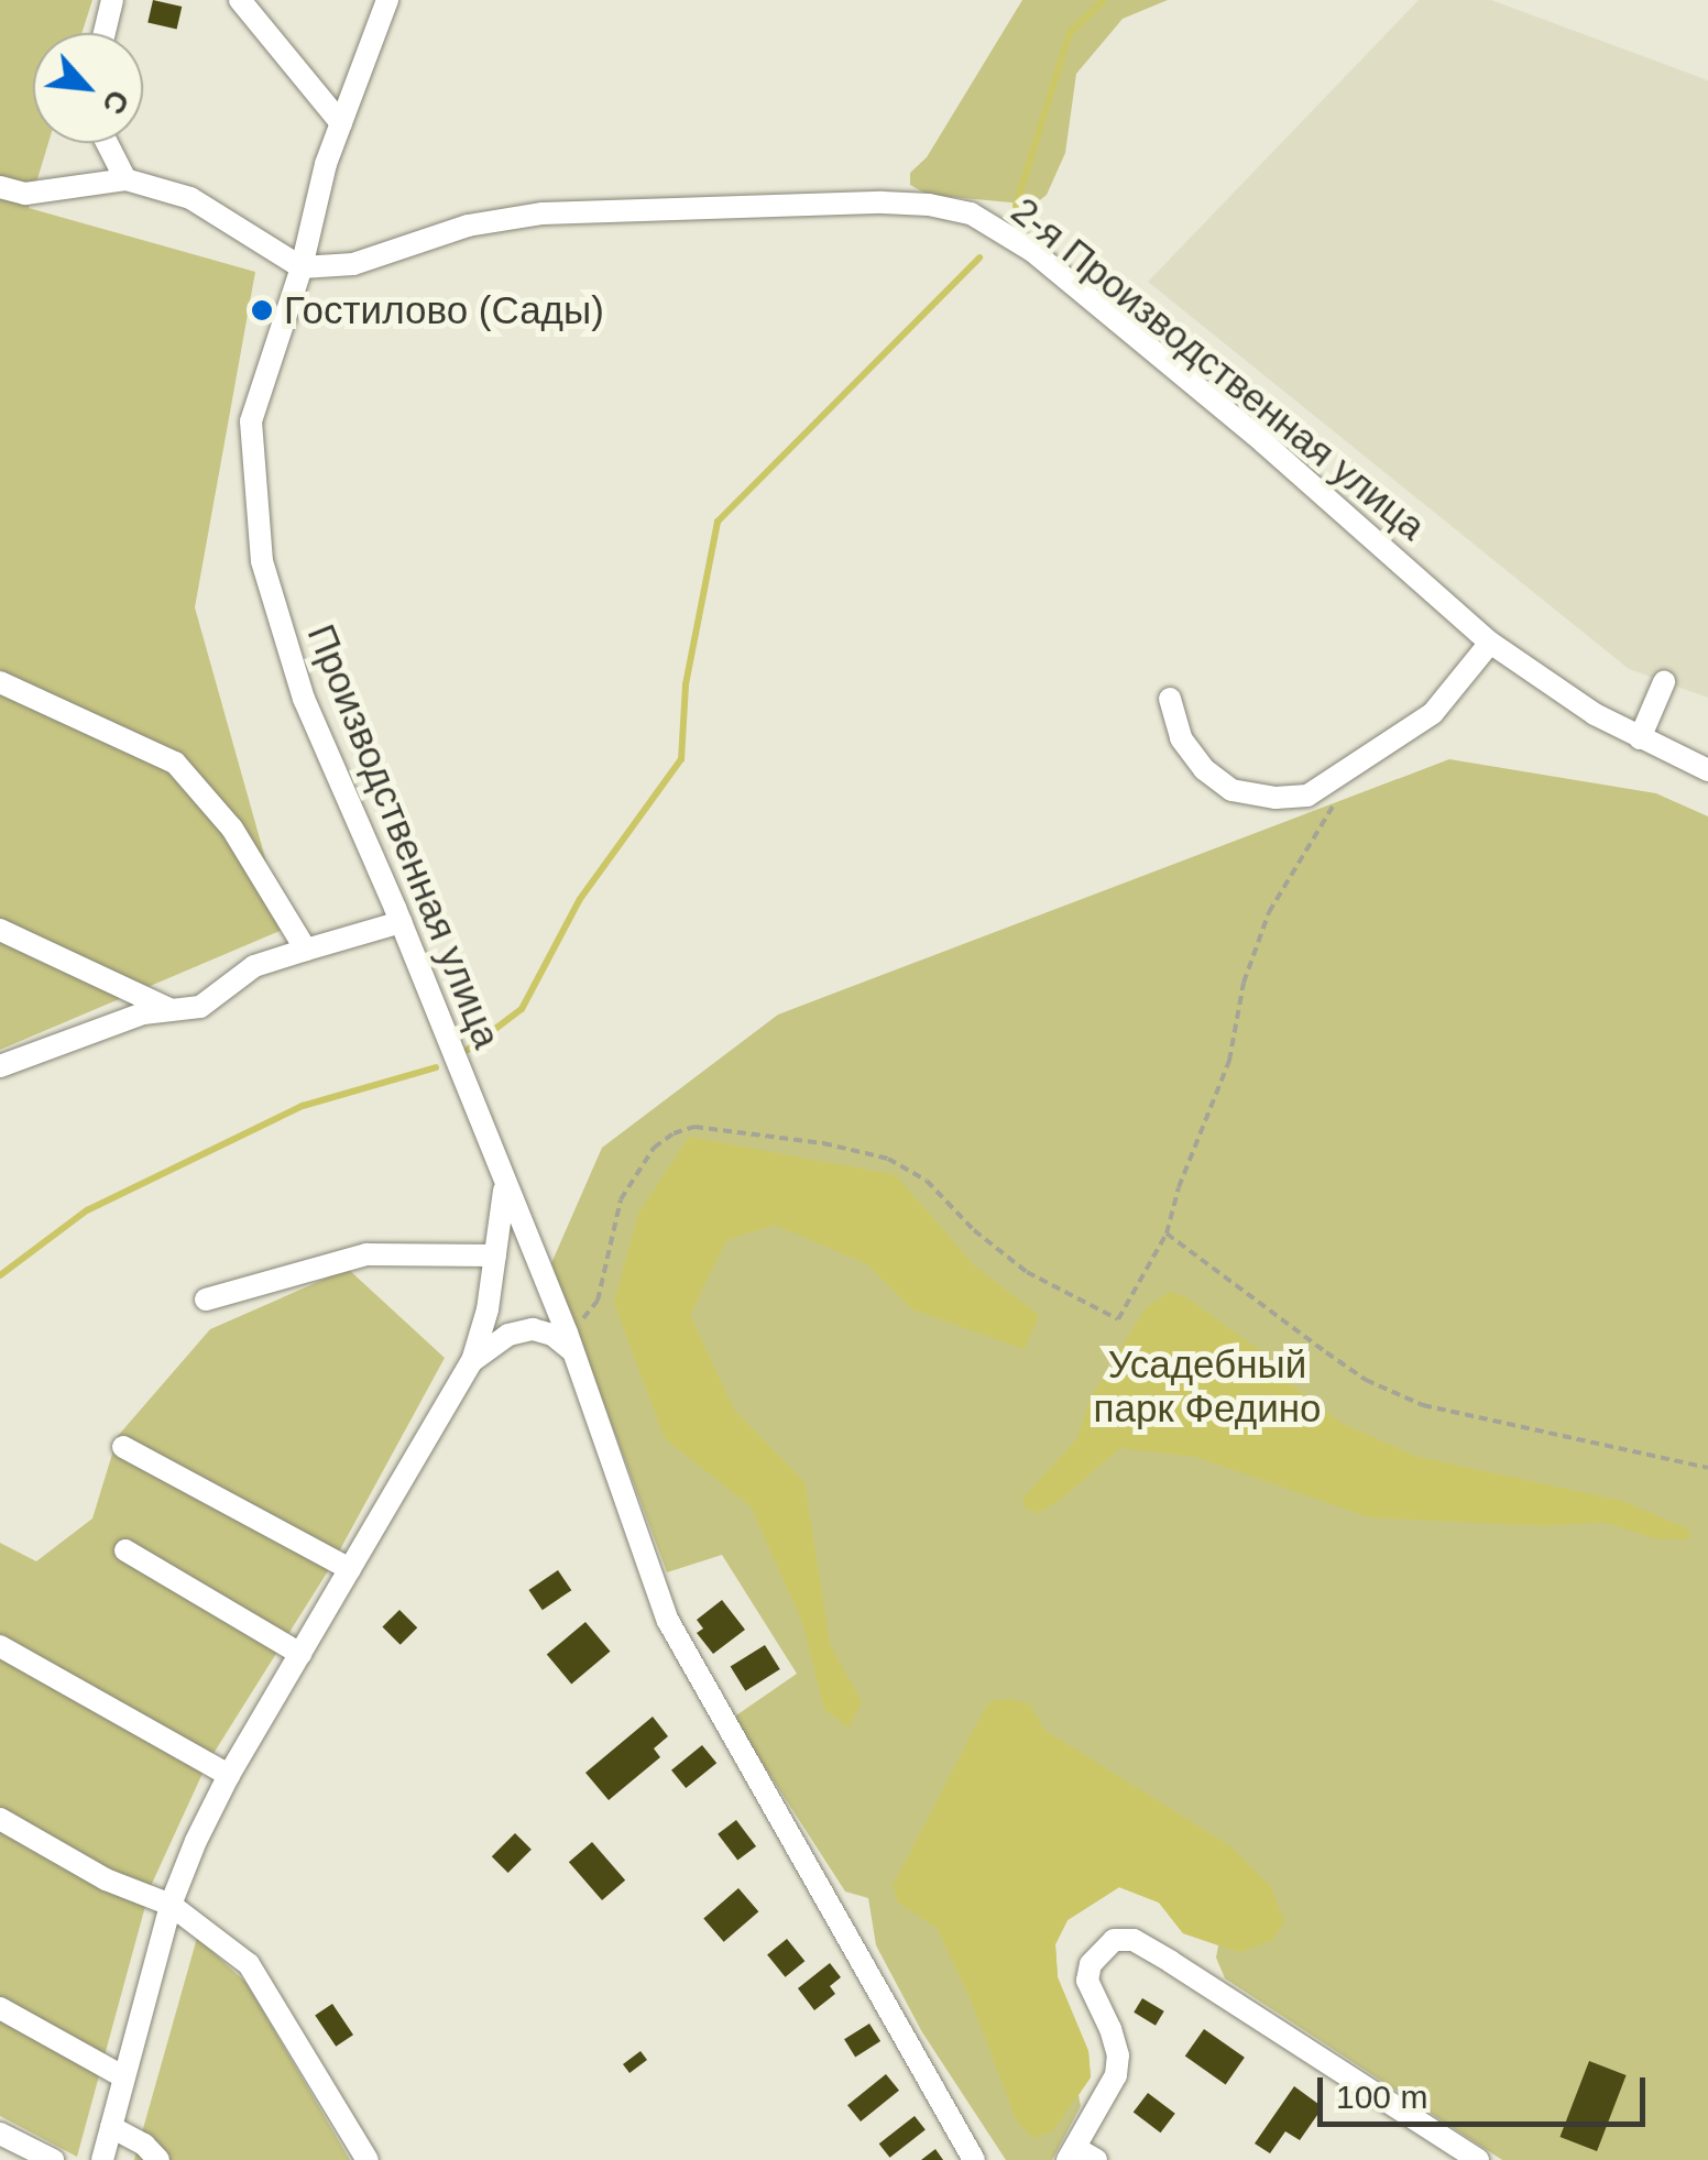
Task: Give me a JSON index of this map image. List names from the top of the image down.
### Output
{
  "streets": {
    "street": ["2-я Производственная улица", "Производственная улица"]
  },
  "crossings": [
    ["2-я Производственная улица", "Производственная улица"]
  ],
  "parks": ["Усадебный парк Федино"],
  "places": ["Гостилово (Сады)"],
  "scale_bar": "100 m",
  "north": "bottom right"
}
